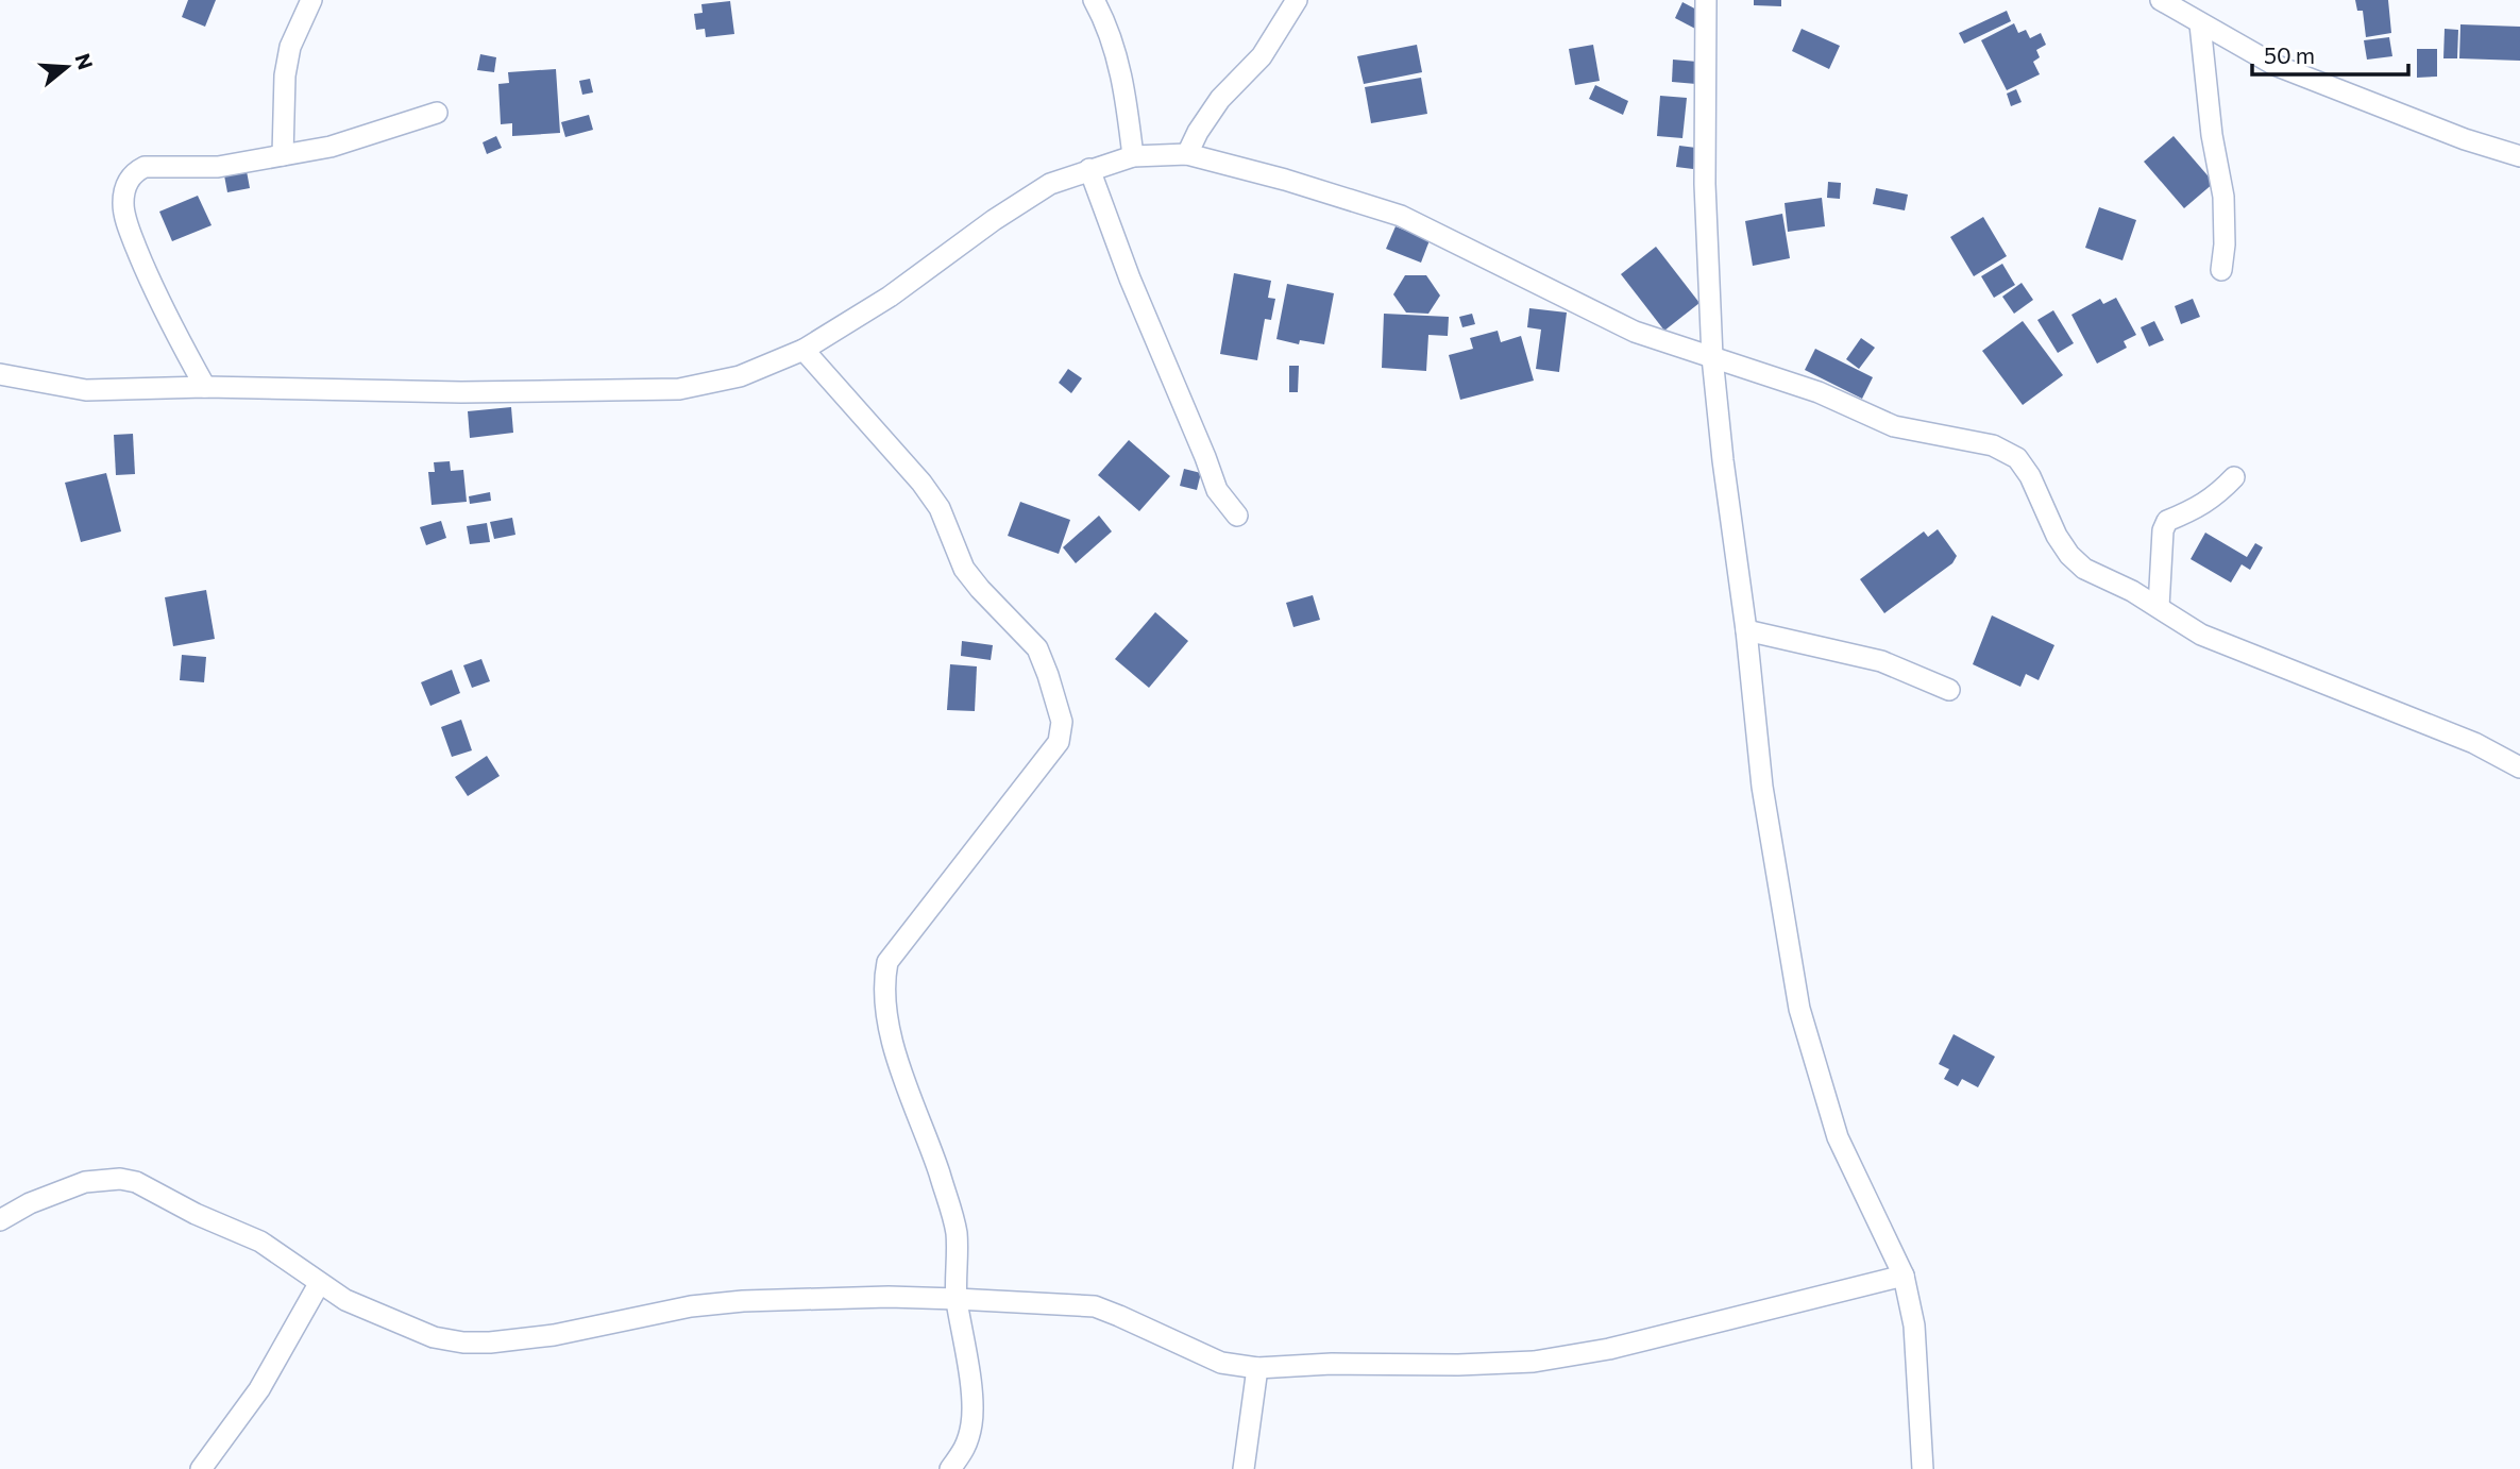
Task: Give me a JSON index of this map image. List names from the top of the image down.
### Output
{
  "scale_bar": "50 m",
  "north": "right"
}
